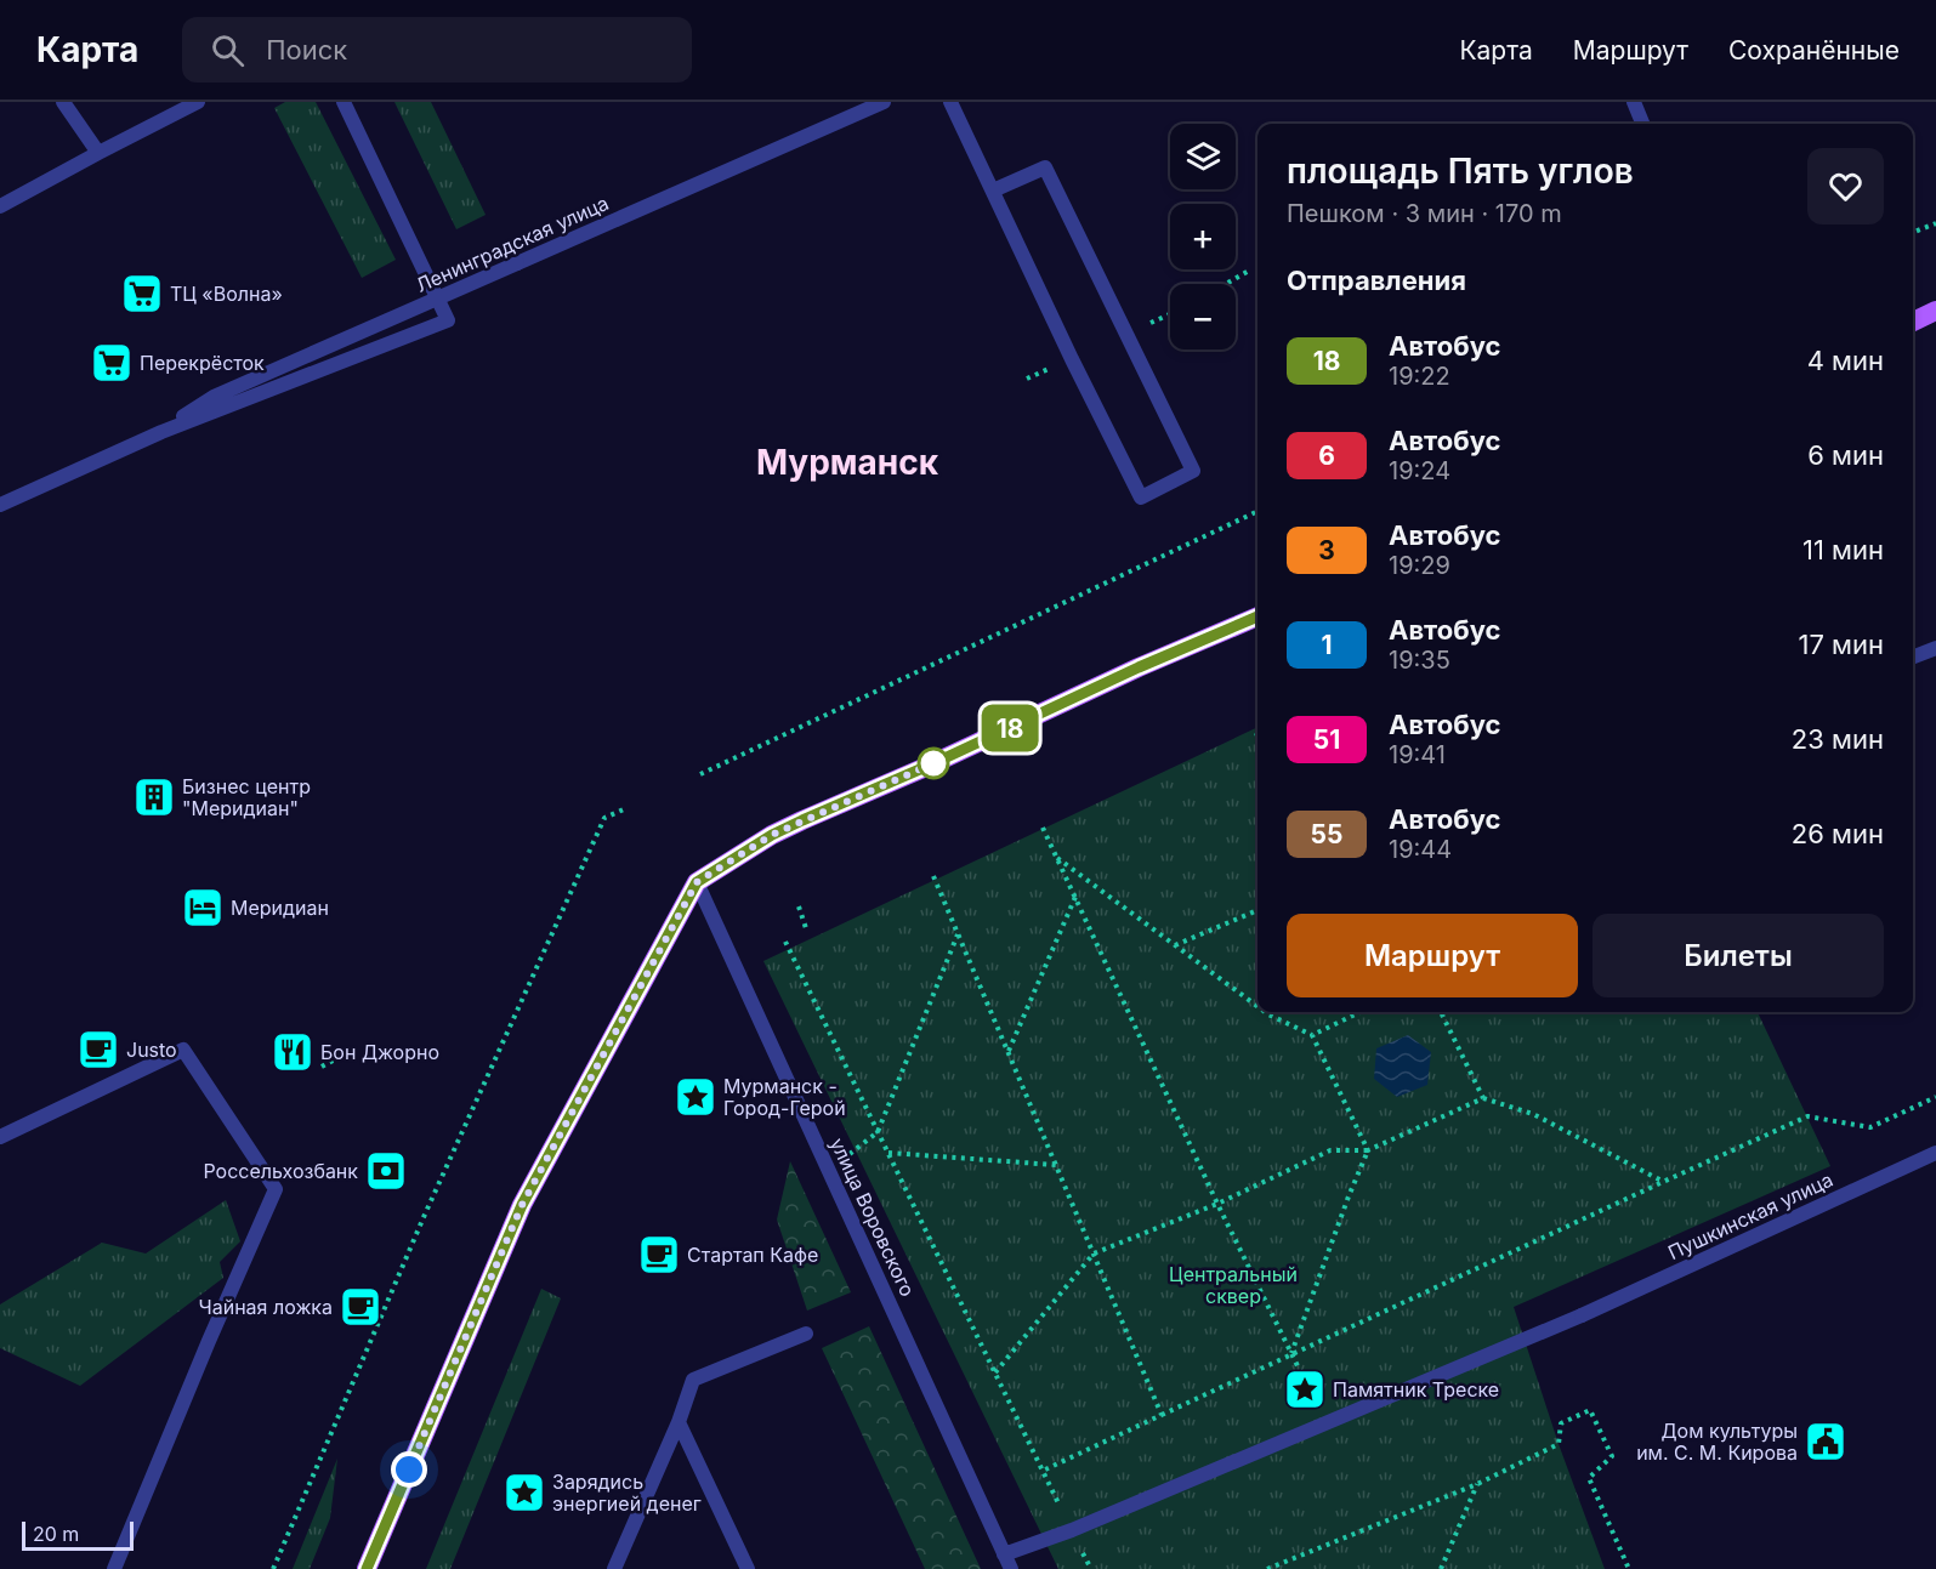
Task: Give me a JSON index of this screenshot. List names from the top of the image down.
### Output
{
  "streets": {
    "street": ["Ленинградская улица", "Пушкинская улица", "улица Воровского"]
  },
  "crossings": [
    ["Пушкинская улица", "улица Воровского"]
  ],
  "districts": ["Мурманск"],
  "parks": ["Центральный сквер"],
  "places": {
    "supermarket": ["ТЦ «Волна»", "Перекрёсток"],
    "building": ["Бизнес центр \"Меридиан\""],
    "hotel": ["Меридиан"],
    "cafe": ["Justo", "Стартап Кафе", "Чайная ложка"],
    "restaurant": ["Бон Джорно"],
    "place": ["Мурманск - Город-Герой", "Памятник Треске", "Зарядись энергией денег"],
    "bank": ["Россельхозбанк"],
    "public building": ["Дом культуры им. С. М. Кирова"]
  },
  "lines": ["bus line 18"],
  "scale_bar": "20 m",
  "page": {
    "header": "Карта",
    "search": "Поиск",
    "nav": ["Карта", "Маршрут", "Сохранённые"],
    "on_map": "18",
    "map_buttons": ["+", "−"],
    "heading": [
      ["площадь Пять углов", "Пешком · 3 мин · 170 m"],
      "Отправления"
    ],
    "list": [
      {
        "mark": "18",
        "name": "Автобус",
        "note": "19:22",
        "value": "4 мин"
      },
      {
        "mark": "6",
        "name": "Автобус",
        "note": "19:24",
        "value": "6 мин"
      },
      {
        "mark": "3",
        "name": "Автобус",
        "note": "19:29",
        "value": "11 мин"
      },
      {
        "mark": "1",
        "name": "Автобус",
        "note": "19:35",
        "value": "17 мин"
      },
      {
        "mark": "51",
        "name": "Автобус",
        "note": "19:41",
        "value": "23 мин"
      },
      {
        "mark": "55",
        "name": "Автобус",
        "note": "19:44",
        "value": "26 мин"
      }
    ],
    "buttons": ["Маршрут", "Билеты"],
    "scale": "20 m"
  }
}
